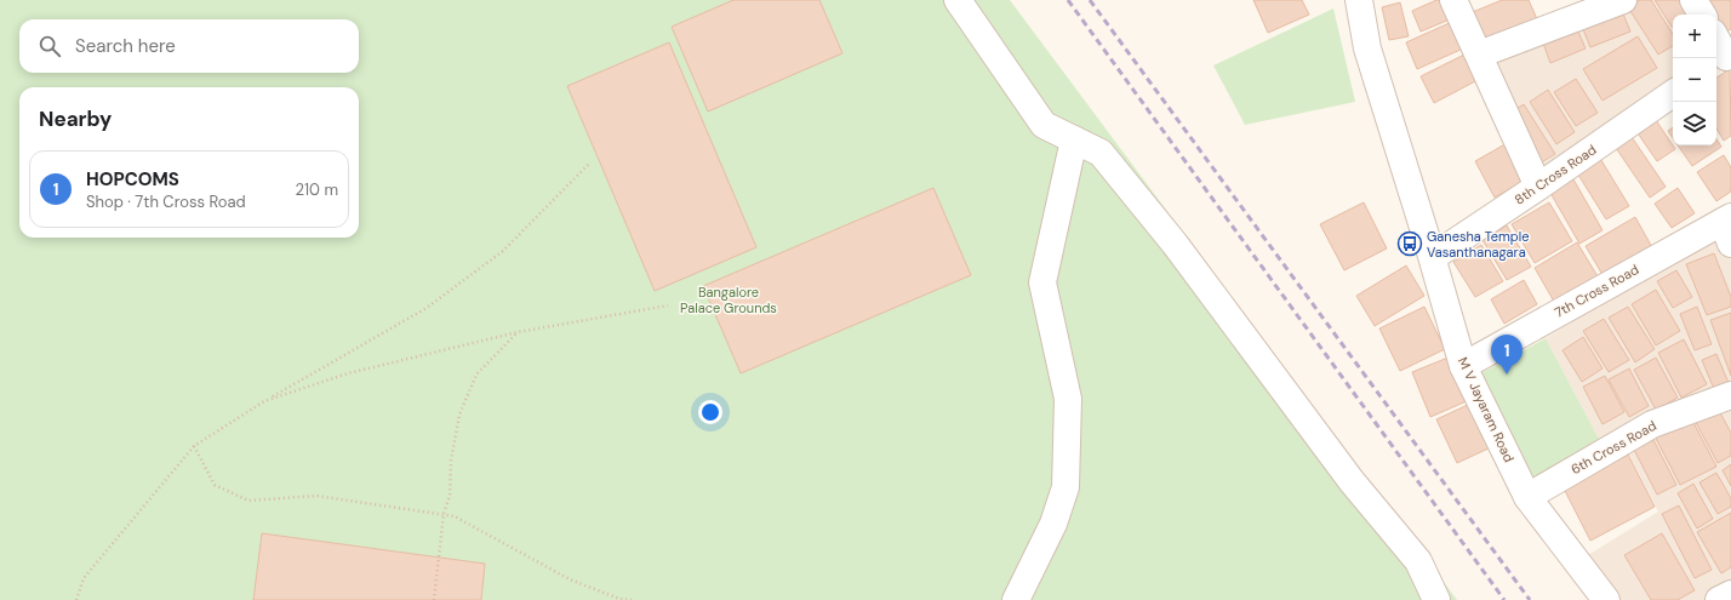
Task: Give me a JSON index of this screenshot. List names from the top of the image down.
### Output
{
  "streets": {
    "street": [
      "8th Cross Road",
      "7th Cross Road",
      "M V Jayaram Road",
      "6th Cross Road"
    ]
  },
  "crossings": [
    ["8th Cross Road", "M V Jayaram Road"],
    ["7th Cross Road", "M V Jayaram Road"],
    ["M V Jayaram Road", "6th Cross Road"]
  ],
  "parks": ["Bangalore Palace Grounds"],
  "places": {
    "bus stop": ["Ganesha Temple Vasanthanagara"]
  },
  "page": {
    "map_buttons": ["+", "−"],
    "search": "Search here",
    "heading": "Nearby",
    "list": [
      {
        "mark": "1",
        "name": "HOPCOMS",
        "note": "Shop · 7th Cross Road",
        "value": "210 m"
      }
    ],
    "pins": "1"
  }
}
